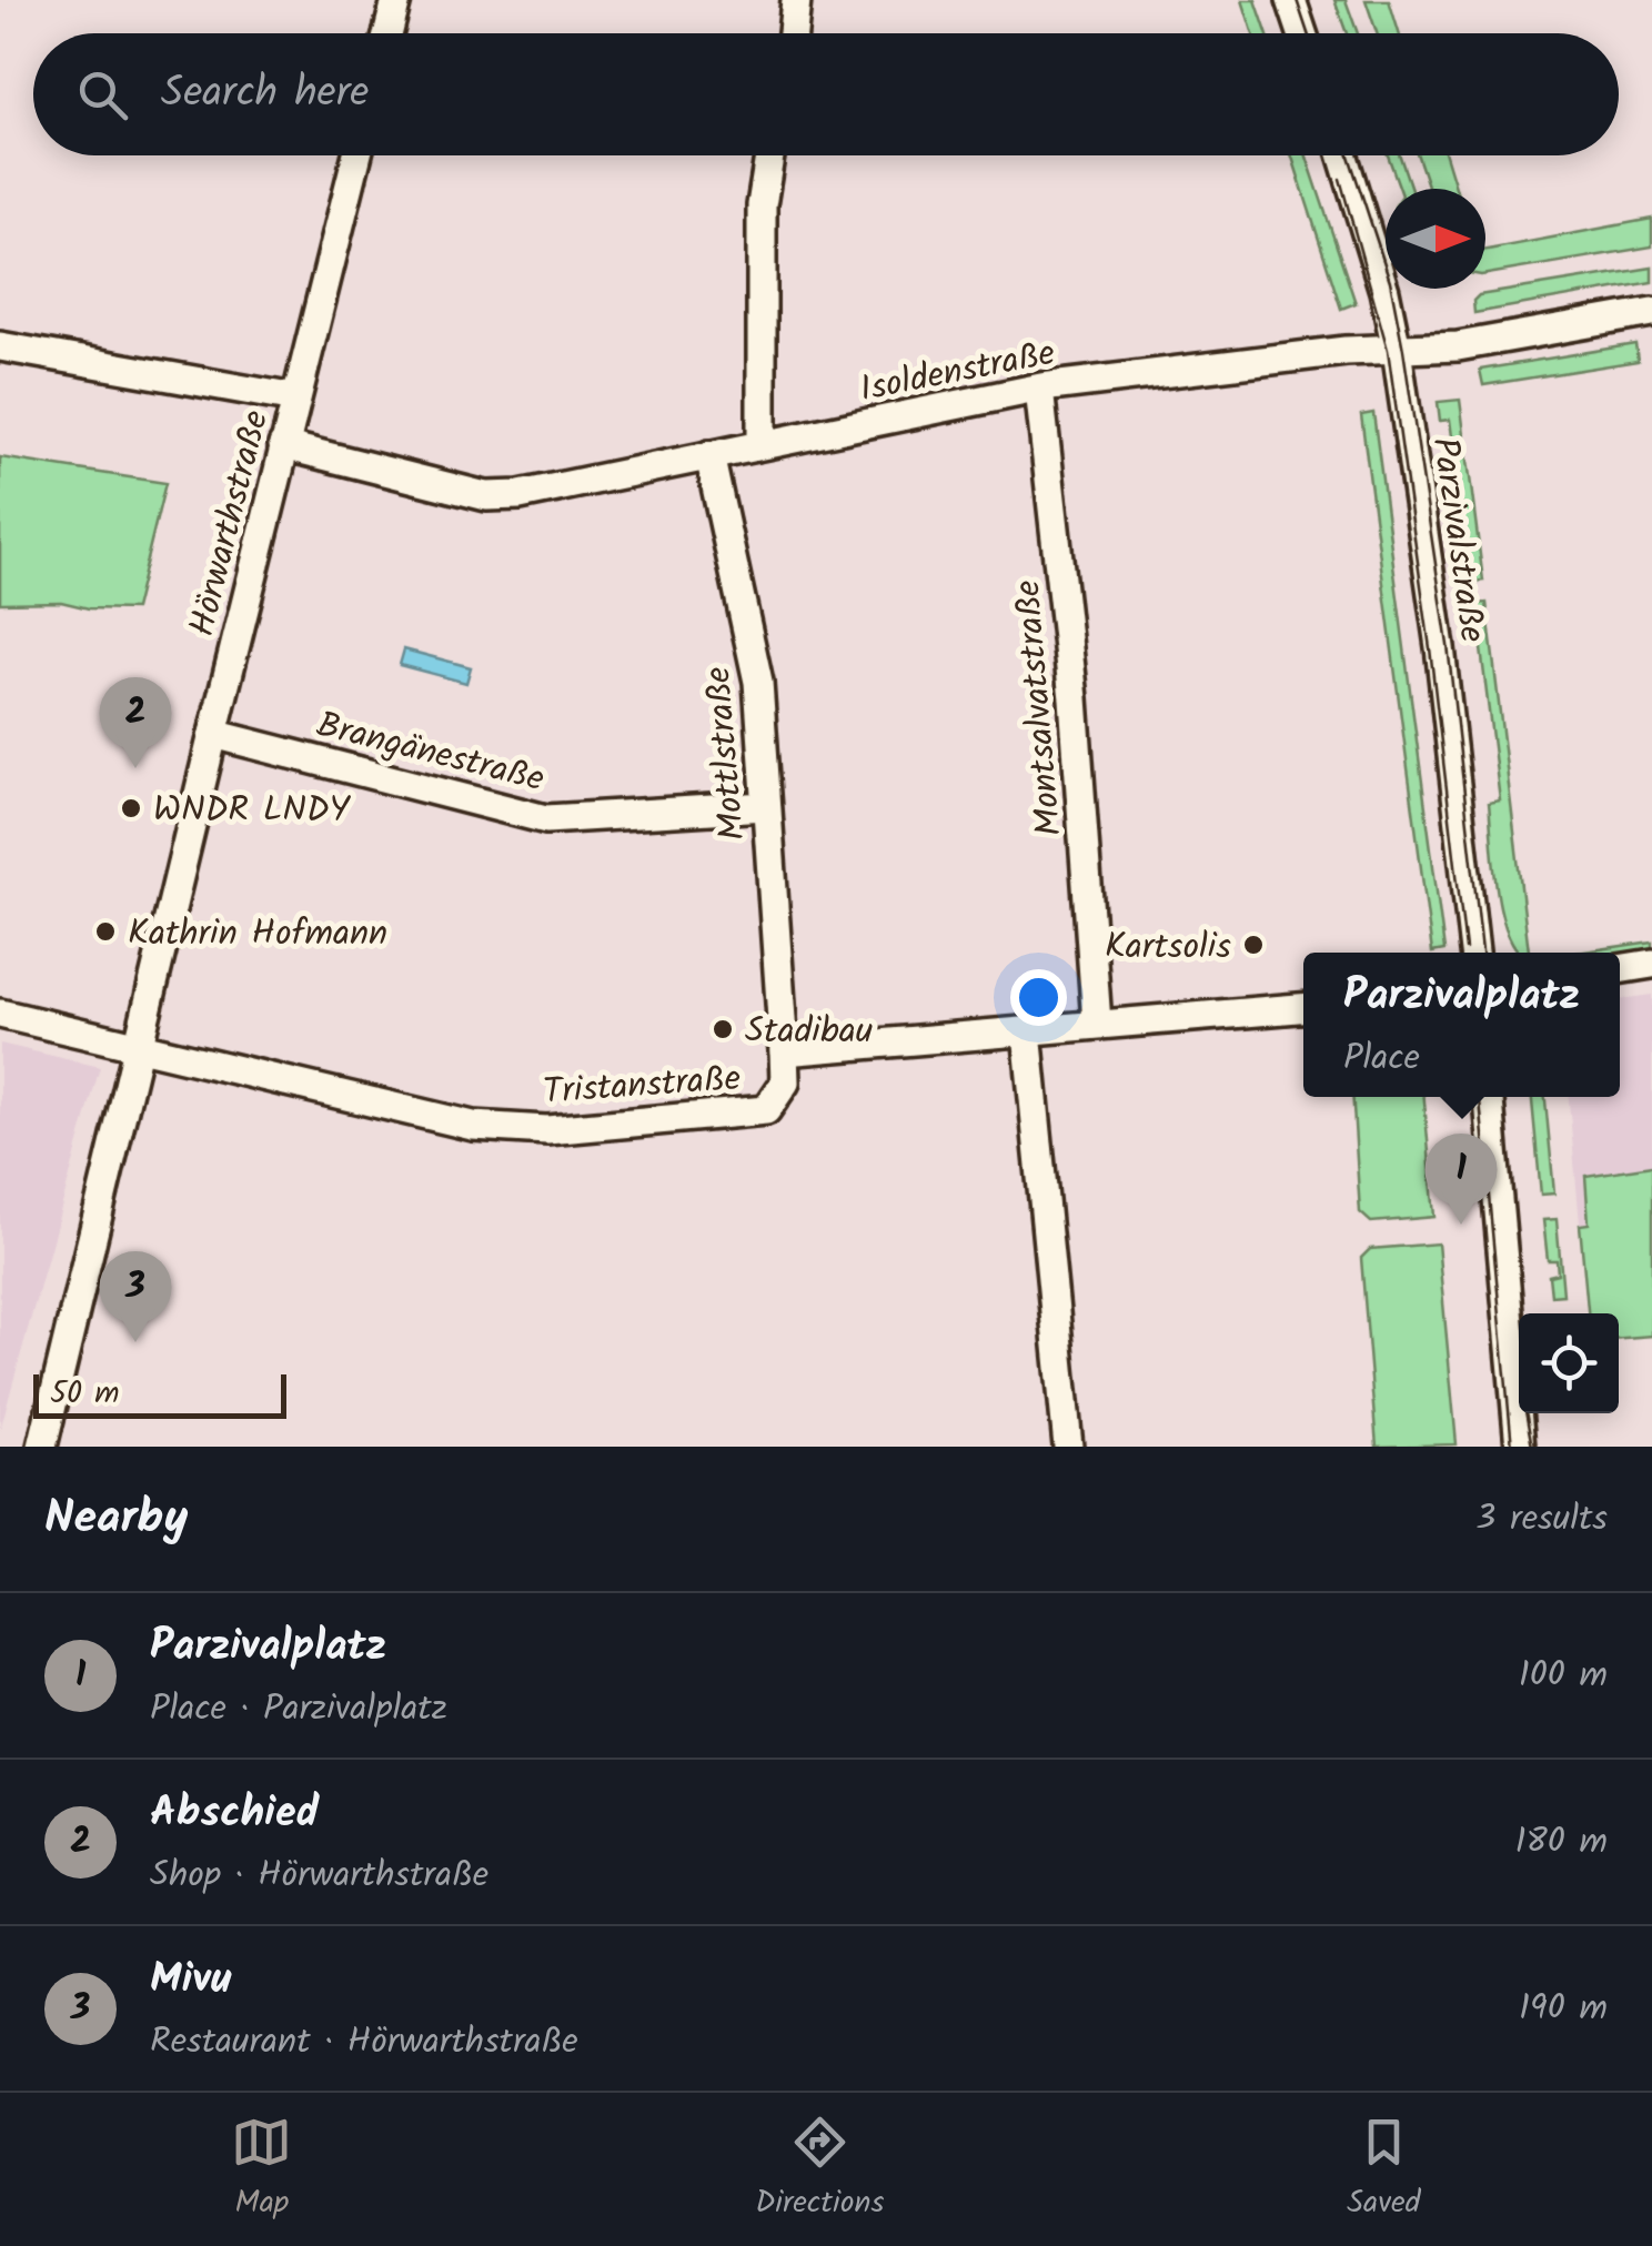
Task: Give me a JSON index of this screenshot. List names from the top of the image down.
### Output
{
  "streets": {
    "street": [
      "Isoldenstraße",
      "Hörwarthstraße",
      "Parzivalstraße",
      "Montsalvatstraße",
      "Brangänestraße",
      "Mottlstraße",
      "Tristanstraße"
    ]
  },
  "crossings": [
    ["Isoldenstraße", "Hörwarthstraße"],
    ["Isoldenstraße", "Parzivalstraße"],
    ["Isoldenstraße", "Montsalvatstraße"],
    ["Isoldenstraße", "Mottlstraße"],
    ["Hörwarthstraße", "Brangänestraße"],
    ["Hörwarthstraße", "Tristanstraße"],
    ["Montsalvatstraße", "Tristanstraße"],
    ["Brangänestraße", "Mottlstraße"],
    ["Mottlstraße", "Tristanstraße"]
  ],
  "places": [
    "WNDR LNDY",
    "Kathrin Hofmann",
    "Kartsolis",
    "Stadibau"
  ],
  "scale_bar": "50 m",
  "north": "right",
  "page": {
    "search": "Search here",
    "pins": ["2", "1", "3"],
    "popup": ["Parzivalplatz", "Place"],
    "scale": "50 m",
    "heading": ["Nearby", "3 results"],
    "list": [
      {
        "mark": "1",
        "name": "Parzivalplatz",
        "note": "Place · Parzivalplatz",
        "value": "100 m"
      },
      {
        "mark": "2",
        "name": "Abschied",
        "note": "Shop · Hörwarthstraße",
        "value": "180 m"
      },
      {
        "mark": "3",
        "name": "Mivu",
        "note": "Restaurant · Hörwarthstraße",
        "value": "190 m"
      }
    ],
    "nav": ["Map", "Directions", "Saved"]
  }
}
